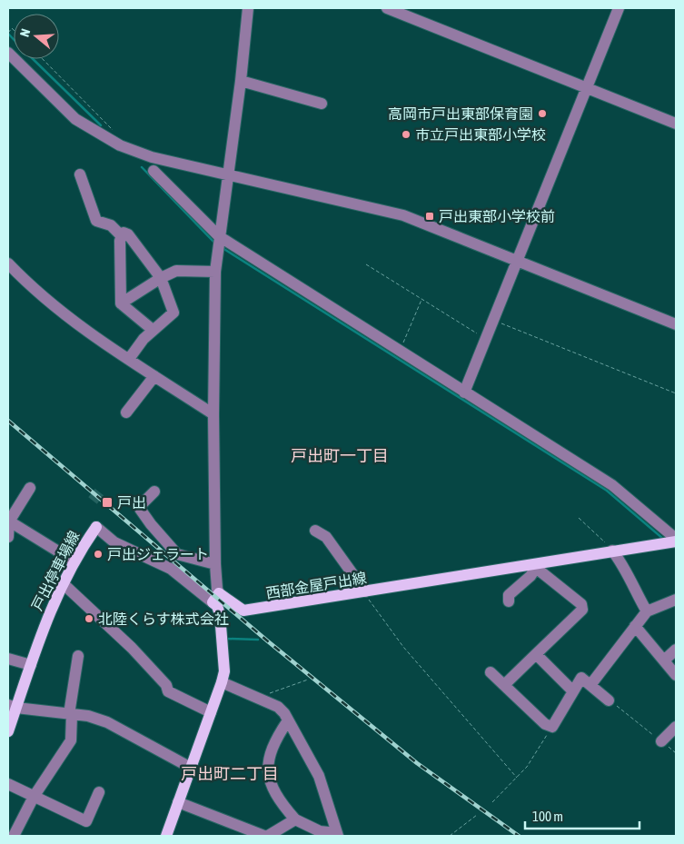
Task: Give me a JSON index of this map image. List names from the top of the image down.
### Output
{
  "streets": {
    "main road": ["戸出停車場線", "西部金屋戸出線"]
  },
  "districts": ["戸出町一丁目", "戸出町二丁目"],
  "places": {
    "other": [
      "高岡市戸出東部保育園",
      "市立戸出東部小学校",
      "戸出ジェラート",
      "北陸くらす株式会社"
    ],
    "transit": ["戸出東部小学校前", "戸出"]
  },
  "scale_bar": "100 m",
  "north": "left"
}
